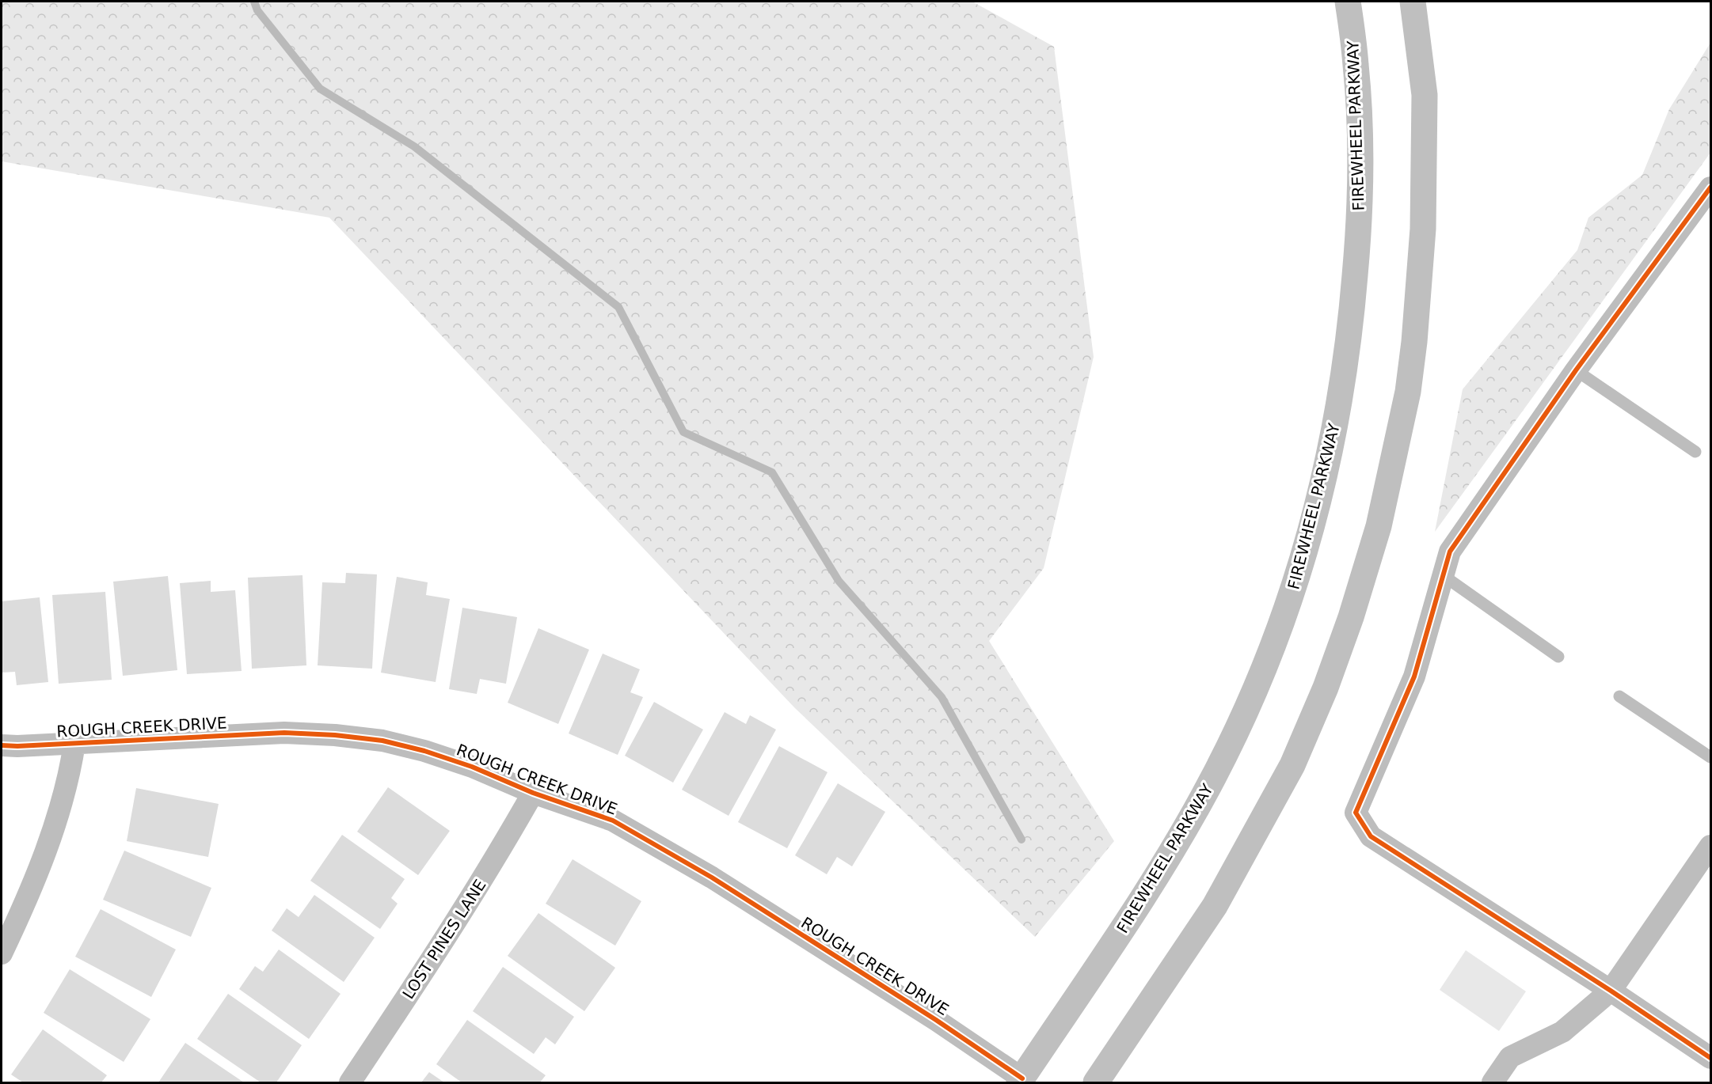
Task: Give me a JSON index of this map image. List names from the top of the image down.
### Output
{
  "streets": {
    "main road": ["FIREWHEEL PARKWAY"],
    "street": ["ROUGH CREEK DRIVE", "LOST PINES LANE"]
  },
  "crossings": [
    ["FIREWHEEL PARKWAY", "ROUGH CREEK DRIVE"],
    ["ROUGH CREEK DRIVE", "LOST PINES LANE"]
  ]
}
